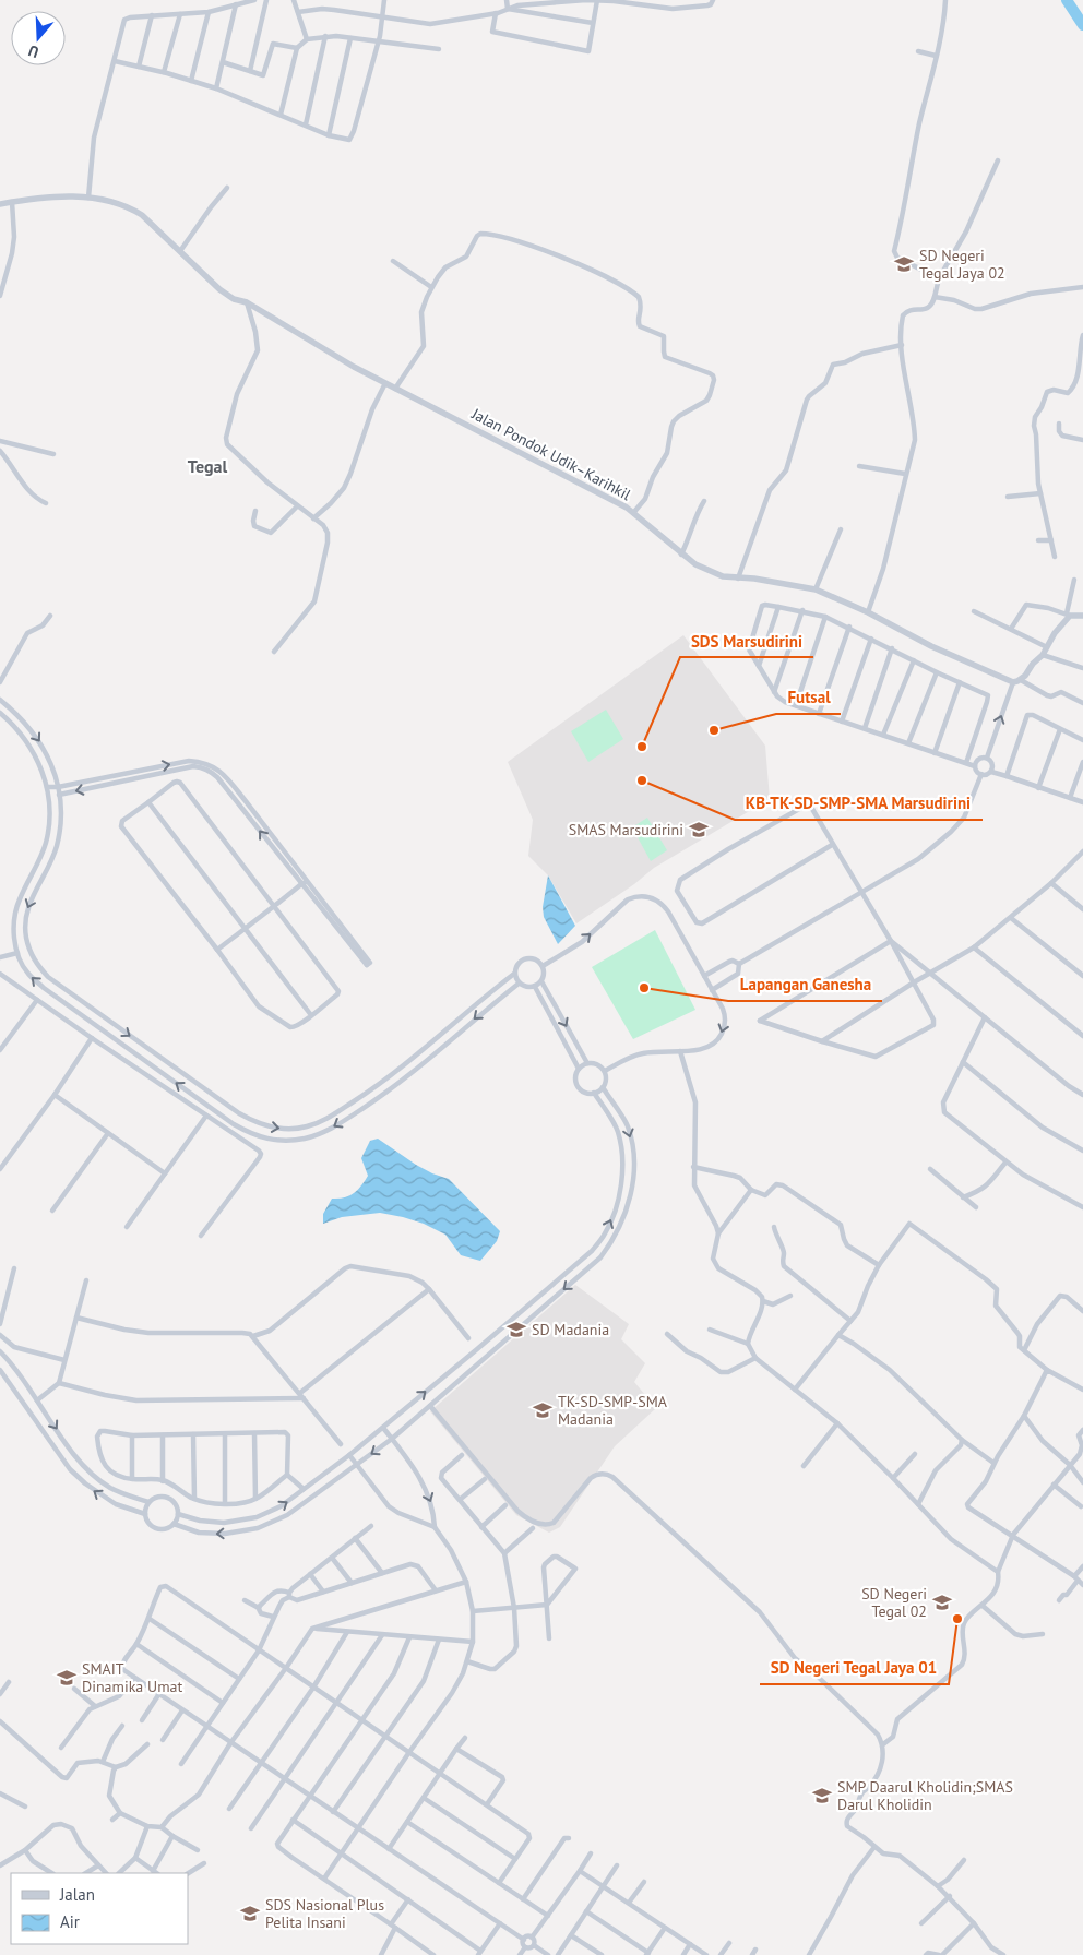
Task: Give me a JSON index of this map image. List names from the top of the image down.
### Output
{
  "streets": {
    "street": ["Jalan Pondok Udik–Karihkil"]
  },
  "districts": ["Tegal"],
  "places": {
    "school or university": [
      "SD Negeri Tegal Jaya 02",
      "SMAS Marsudirini",
      "SD Madania",
      "TK-SD-SMP-SMA Madania",
      "SD Negeri Tegal 02",
      "SMAIT Dinamika Umat",
      "SMP Daarul Kholidin;SMAS Darul Kholidin",
      "SDS Nasional Plus Pelita Insani"
    ],
    "other": [
      "Futsal",
      "SDS Marsudirini",
      "KB-TK-SD-SMP-SMA Marsudirini",
      "Lapangan Ganesha",
      "SD Negeri Tegal Jaya 01"
    ]
  },
  "legend": ["Jalan", "Air"],
  "north": "bottom"
}
